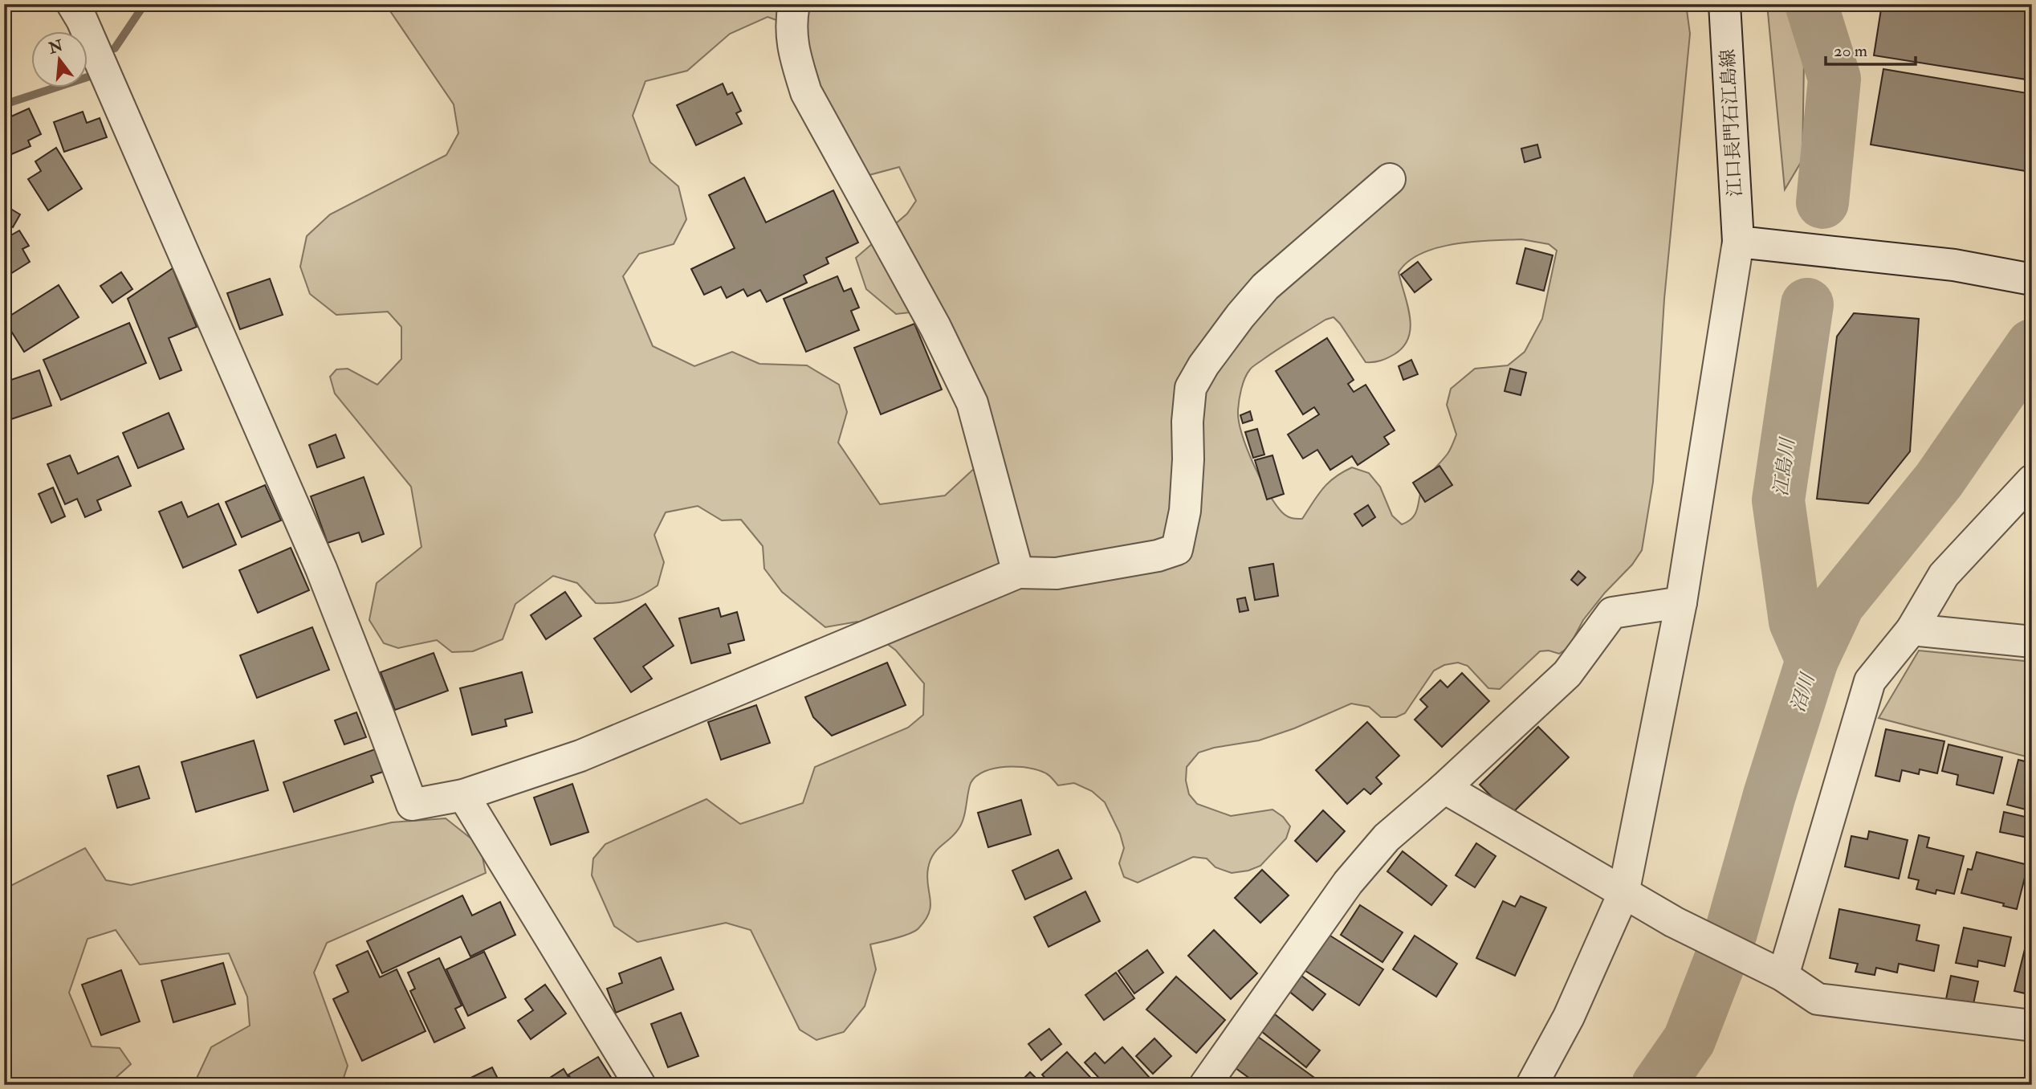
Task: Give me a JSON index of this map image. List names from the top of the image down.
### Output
{
  "streets": {
    "street": ["江口長門石江島線"]
  },
  "water": ["江島川", "沼川"],
  "scale_bar": "20 m",
  "north": "top"
}
